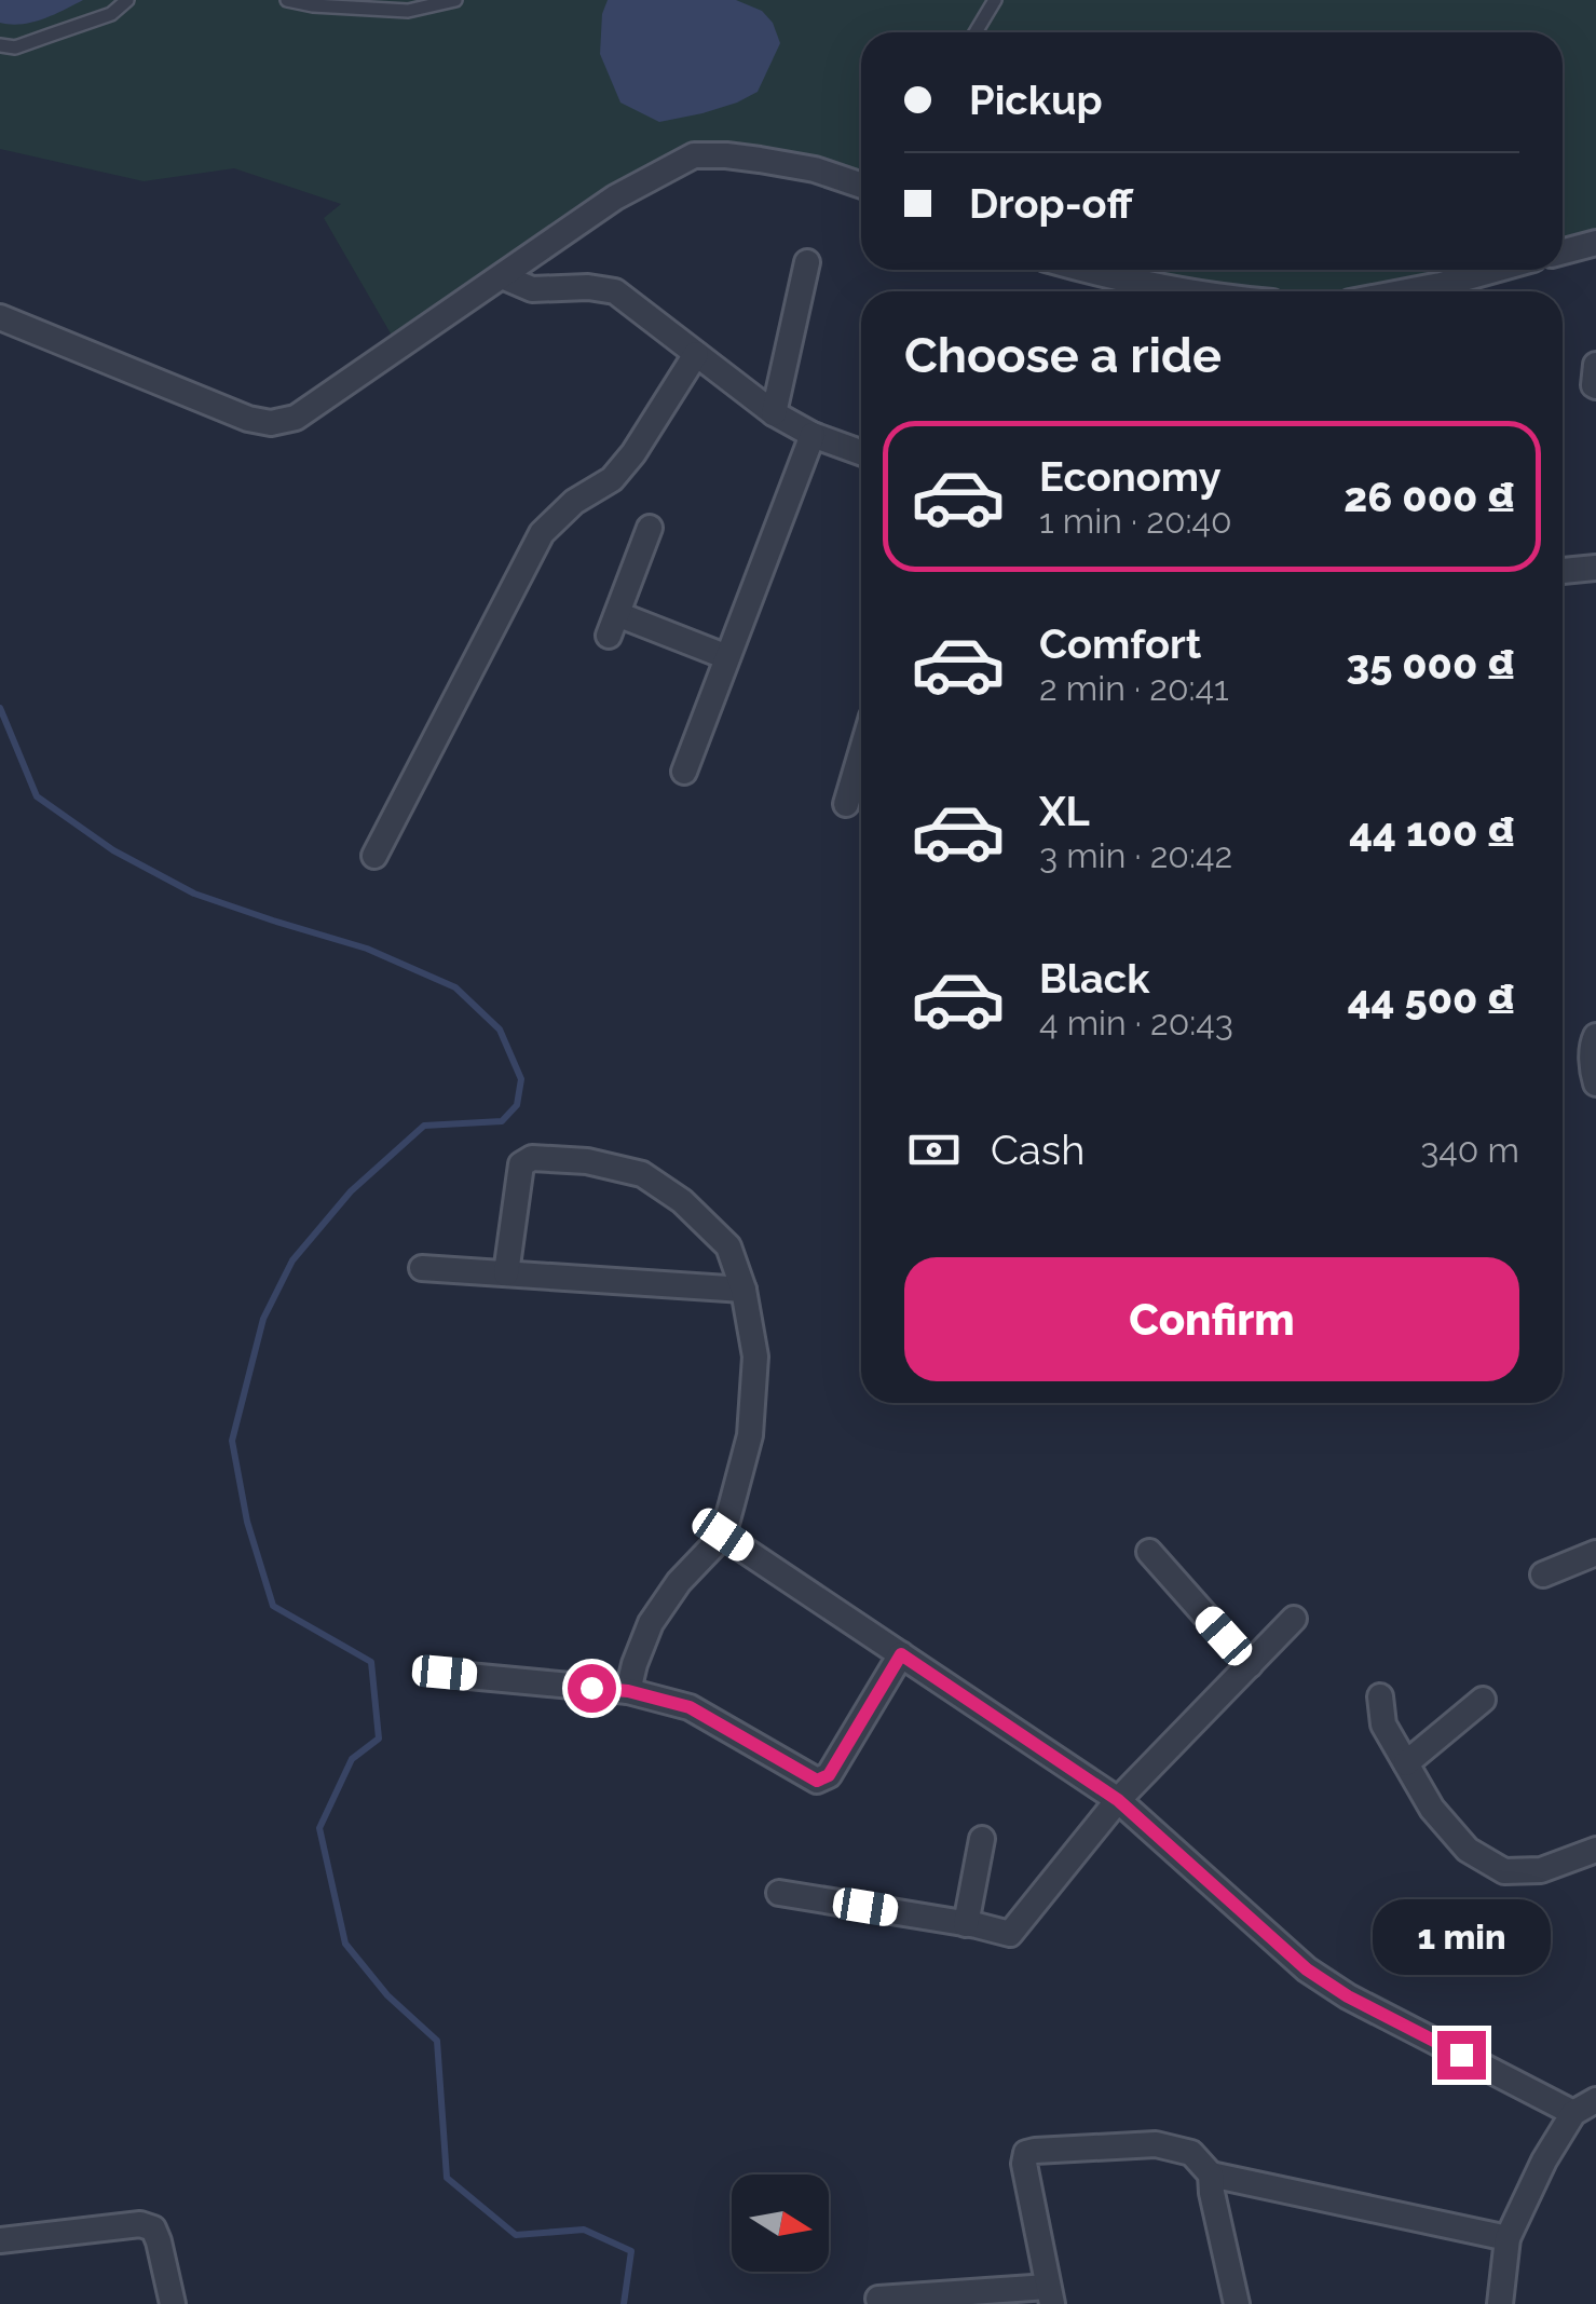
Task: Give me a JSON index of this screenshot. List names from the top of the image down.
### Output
{
  "north": "right",
  "page": {
    "banner": ["Pickup", "Drop-off"],
    "heading": "Choose a ride",
    "list": [
      {
        "name": "Economy",
        "note": "1 min · 20:40",
        "value": "26 000 ₫"
      },
      {
        "name": "Comfort",
        "note": "2 min · 20:41",
        "value": "35 000 ₫"
      },
      {
        "name": "XL",
        "note": "3 min · 20:42",
        "value": "44 100 ₫"
      },
      {
        "name": "Black",
        "note": "4 min · 20:43",
        "value": "44 500 ₫"
      }
    ],
    "pay": ["Cash", "340 m"],
    "buttons": "Confirm",
    "bubble": "1 min"
  }
}
